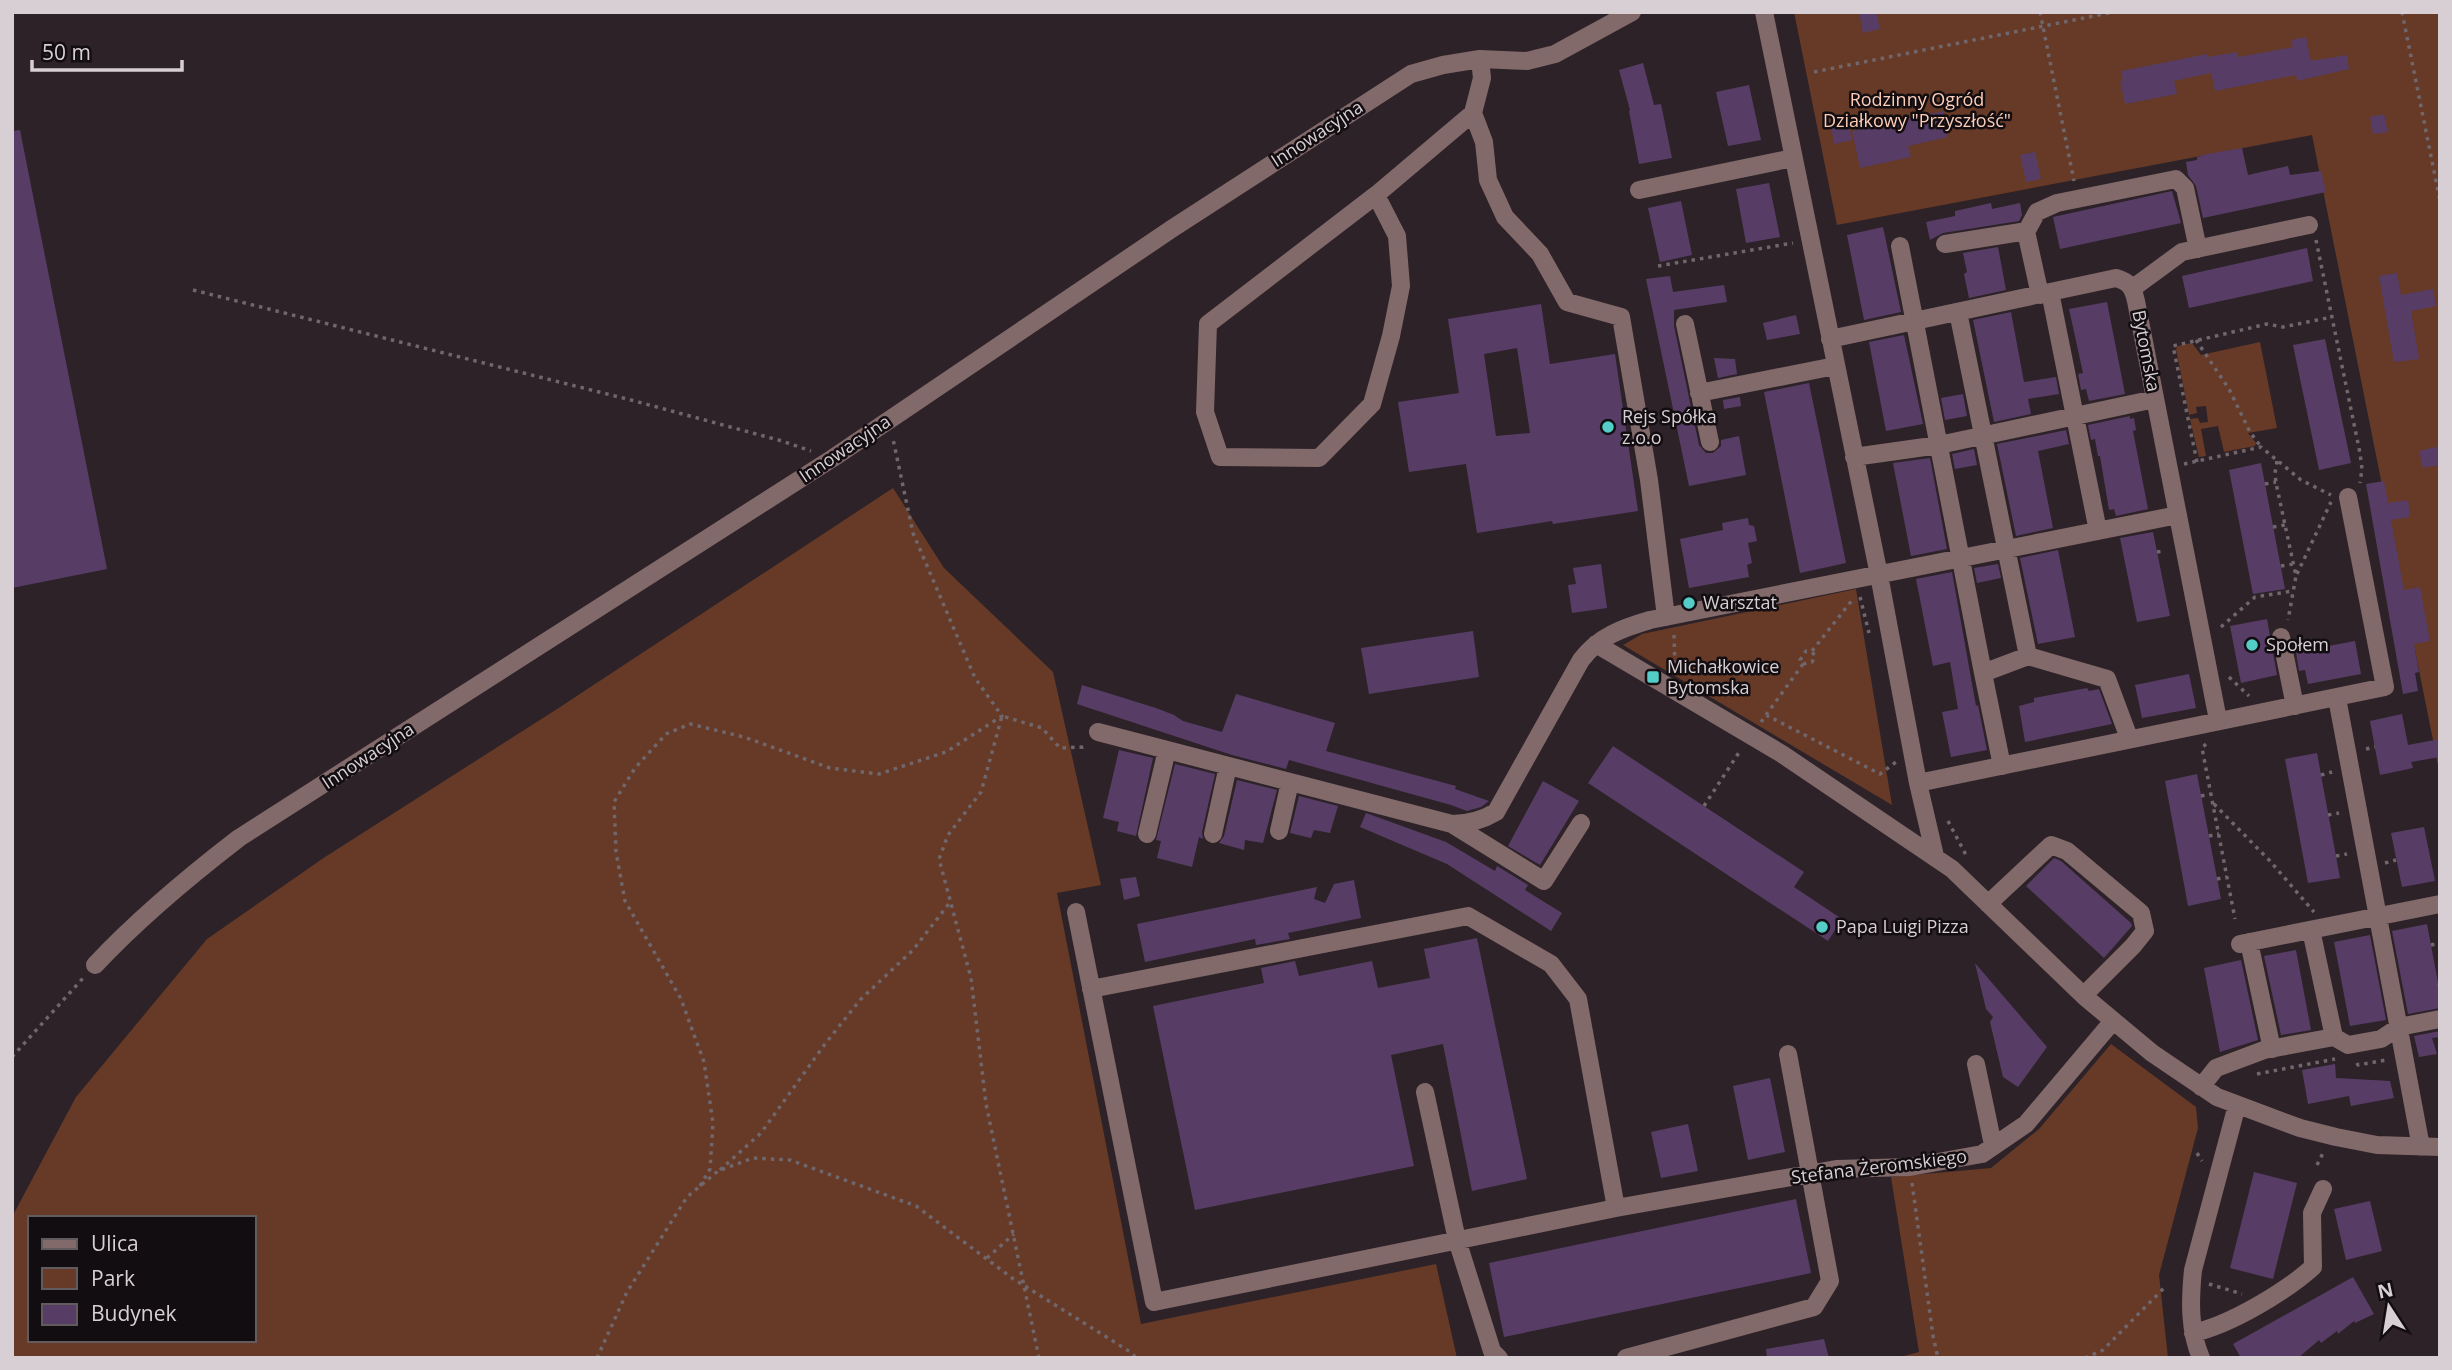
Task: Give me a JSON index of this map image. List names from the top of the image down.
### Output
{
  "streets": {
    "street": ["Innowacyjna", "Bytomska", "Stefana Żeromskiego"]
  },
  "parks": ["Rodzinny Ogród Działkowy \"Przyszłość\""],
  "places": {
    "other": [
      "Rejs Spółka z.o.o",
      "Warsztat",
      "Społem",
      "Papa Luigi Pizza"
    ],
    "transit": ["Michałkowice Bytomska"]
  },
  "legend": ["Ulica", "Park", "Budynek"],
  "scale_bar": "50 m",
  "north": "top"
}
